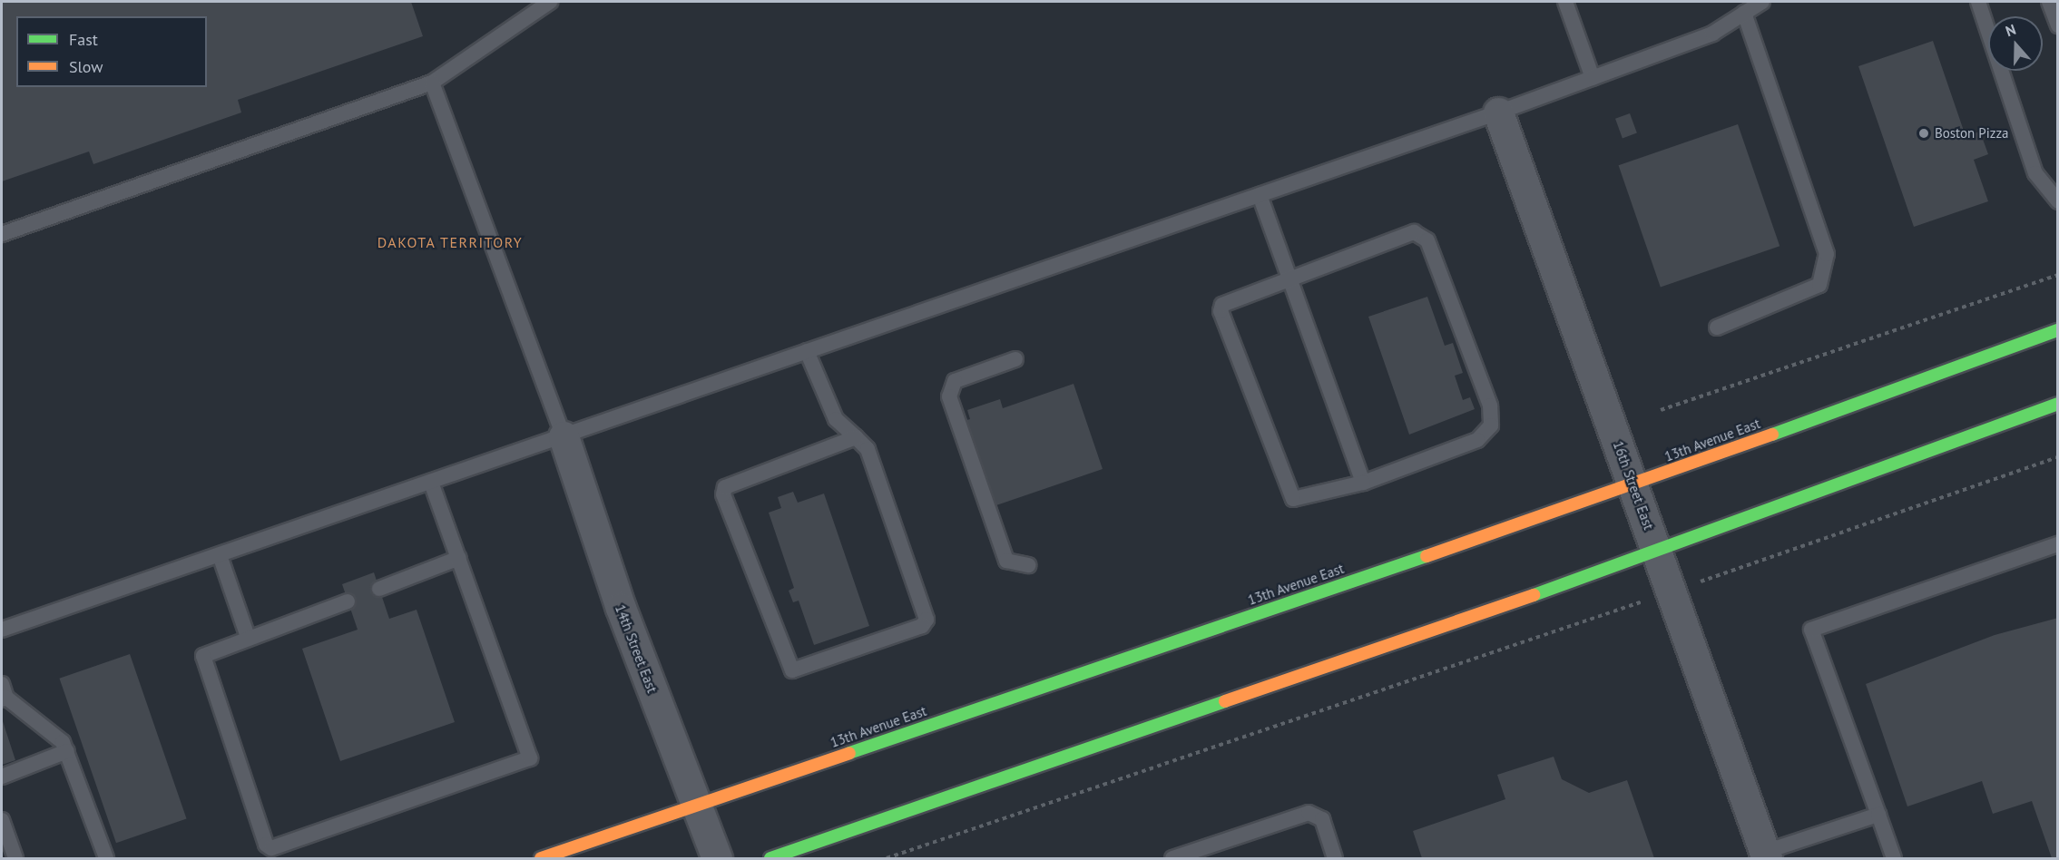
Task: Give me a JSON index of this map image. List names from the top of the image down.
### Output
{
  "streets": {
    "main road": ["13th Avenue East"],
    "street": ["16th Street East", "14th Street East"]
  },
  "crossings": [
    ["13th Avenue East", "16th Street East"],
    ["13th Avenue East", "14th Street East"]
  ],
  "districts": ["DAKOTA TERRITORY"],
  "places": ["Boston Pizza"],
  "legend": ["Fast", "Slow"],
  "north": "top"
}
